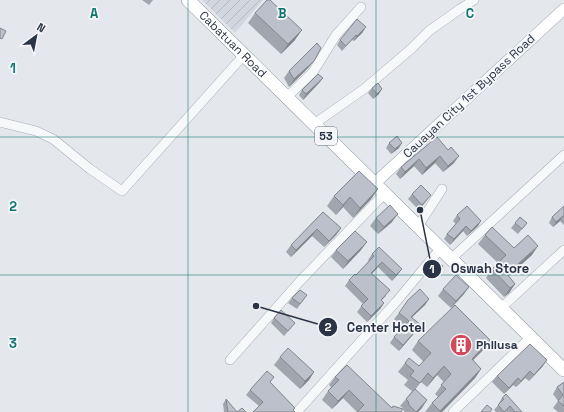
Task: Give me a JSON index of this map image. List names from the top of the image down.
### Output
{
  "streets": {
    "highway": ["Cabatuan Road", "53"],
    "main road": ["Cauayan City 1st Bypass Road"]
  },
  "crossings": [
    ["Cabatuan Road", "53"],
    ["Cauayan City 1st Bypass Road", "53"]
  ],
  "places": {
    "other": ["Oswah Store", "Center Hotel"],
    "building": ["Philusa"]
  },
  "north": "top right",
  "grid": {
    "columns": ["A", "B", "C"],
    "rows": ["1", "2", "3"]
  }
}
